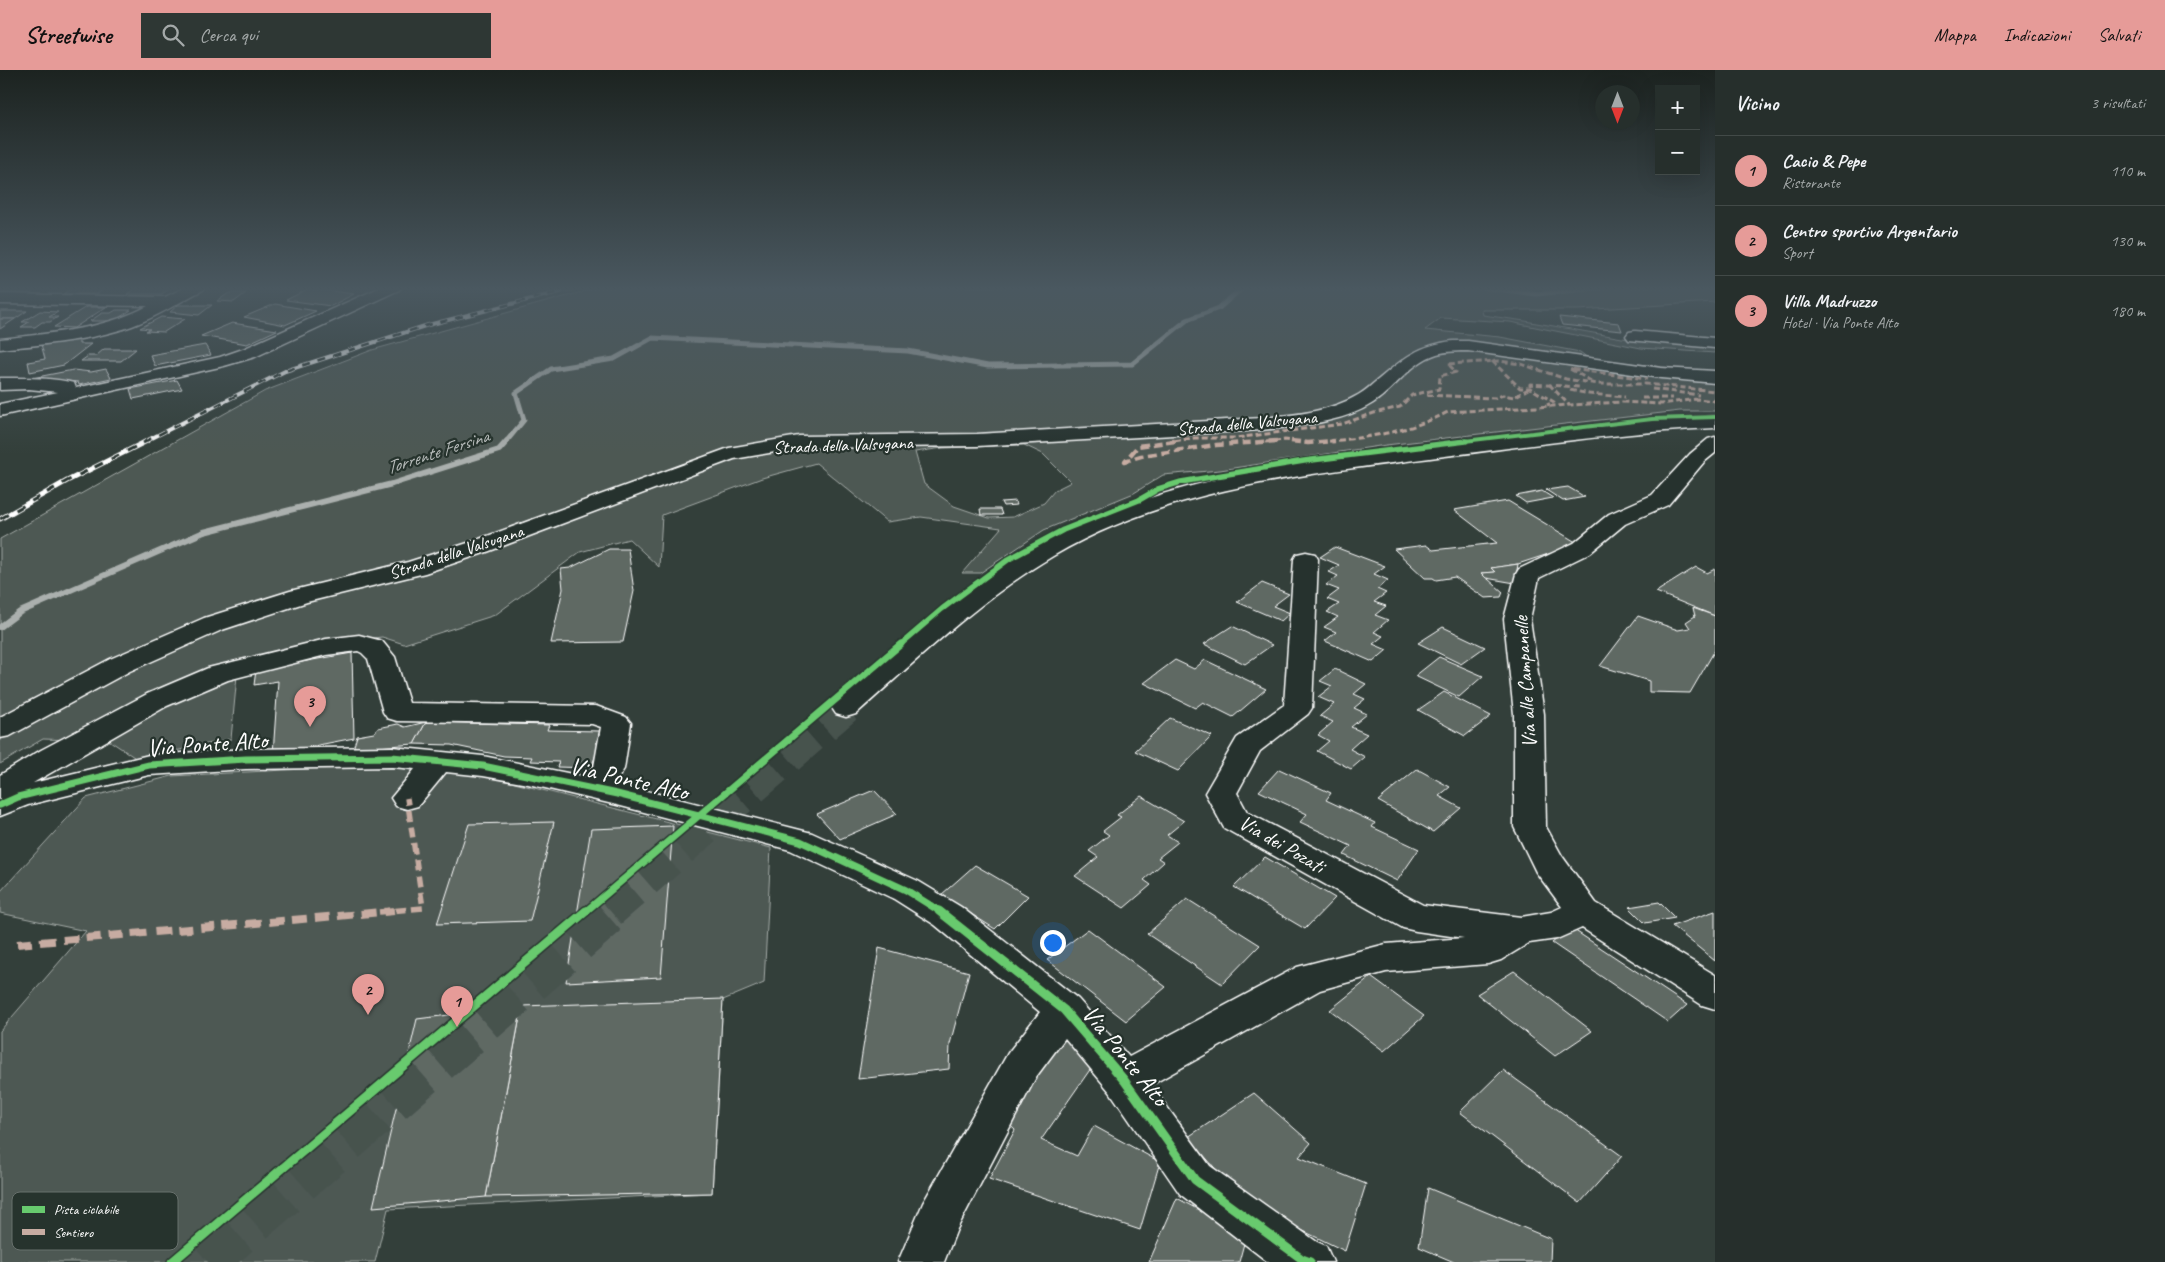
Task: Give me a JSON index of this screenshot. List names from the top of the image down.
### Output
{
  "streets": {
    "street": [
      "Strada della Valsugana",
      "Via alle Campanelle",
      "Via Ponte Alto",
      "Via dei Pozati"
    ]
  },
  "crossings": [
    ["Via alle Campanelle", "Via dei Pozati"],
    ["Via Ponte Alto", "Via dei Pozati"]
  ],
  "water": ["Torrente Fersina"],
  "legend": ["Pista ciclabile", "Sentiero"],
  "north": "bottom",
  "page": {
    "header": "Streetwise",
    "search": "Cerca qui",
    "nav": ["Mappa", "Indicazioni", "Salvati"],
    "heading": ["Vicino", "3 risultati"],
    "map_buttons": ["+", "−"],
    "list": [
      {
        "mark": "1",
        "name": "Cacio & Pepe",
        "note": "Ristorante",
        "value": "110 m"
      },
      {
        "mark": "2",
        "name": "Centro sportivo Argentario",
        "note": "Sport",
        "value": "130 m"
      },
      {
        "mark": "3",
        "name": "Villa Madruzzo",
        "note": "Hotel · Via Ponte Alto",
        "value": "180 m"
      }
    ],
    "pins": ["3", "2", "1"]
  }
}
